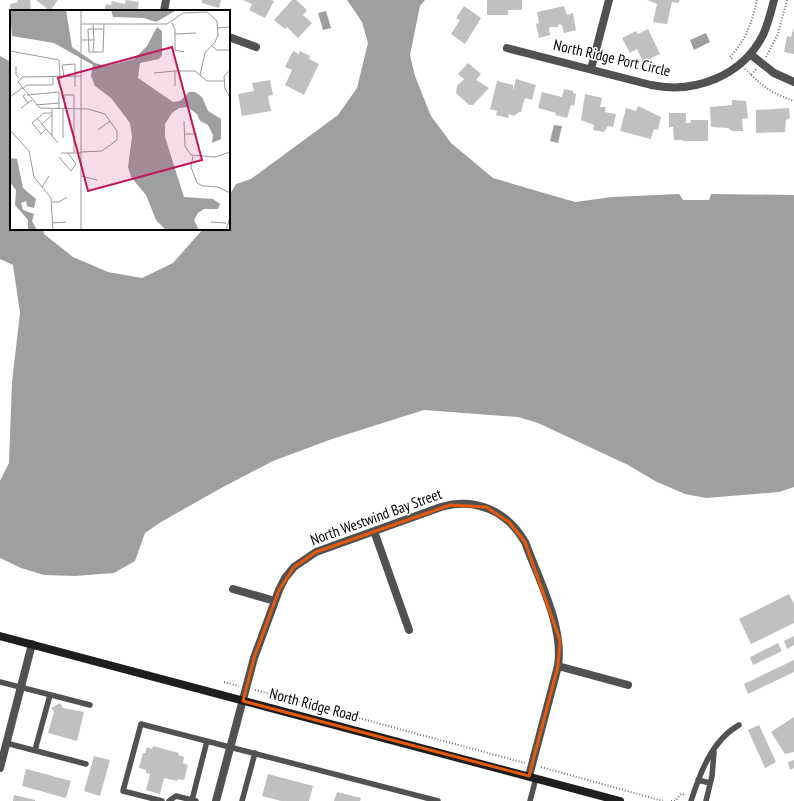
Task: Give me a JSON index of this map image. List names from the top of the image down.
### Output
{
  "streets": {
    "main road": ["North Ridge Road"],
    "street": ["North Ridge Port Circle", "North Westwind Bay Street"]
  },
  "crossings": [
    ["North Westwind Bay Street", "North Ridge Road"]
  ]
}
